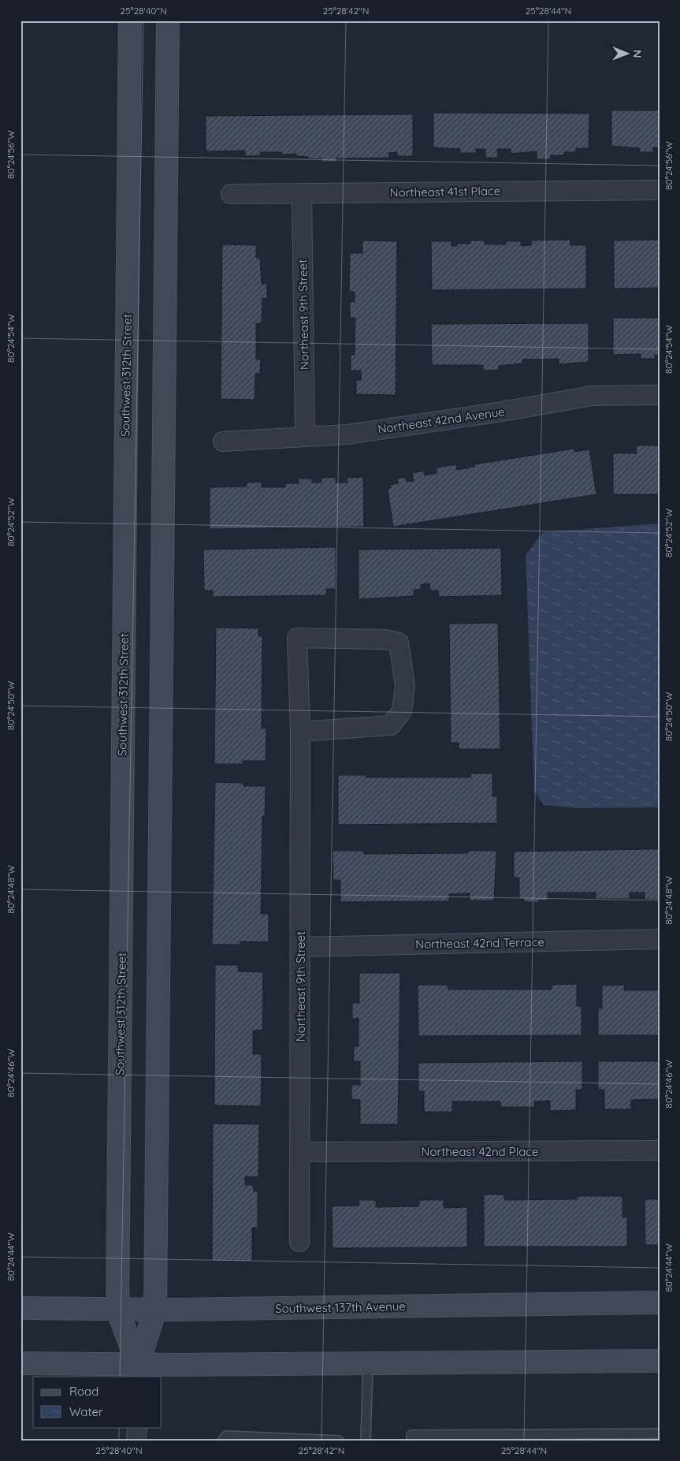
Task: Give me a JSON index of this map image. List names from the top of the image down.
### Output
{
  "streets": {
    "main road": ["Southwest 312th Street", "Southwest 137th Avenue"],
    "street": [
      "Northeast 41st Place",
      "Northeast 9th Street",
      "Northeast 42nd Avenue",
      "Northeast 42nd Terrace",
      "Northeast 42nd Place"
    ]
  },
  "crossings": [
    ["Northeast 41st Place", "Northeast 9th Street"],
    ["Northeast 9th Street", "Northeast 42nd Avenue"],
    ["Northeast 9th Street", "Northeast 42nd Terrace"],
    ["Northeast 9th Street", "Northeast 42nd Place"],
    ["Southwest 312th Street", "Southwest 137th Avenue"]
  ],
  "legend": ["Road", "Water"],
  "north": "right",
  "coordinates": [
    "25°28'40\"N",
    "25°28'42\"N",
    "25°28'44\"N",
    "80°24'56\"W",
    "80°24'54\"W",
    "80°24'52\"W",
    "80°24'50\"W",
    "80°24'48\"W",
    "80°24'46\"W",
    "80°24'44\"W"
  ]
}
